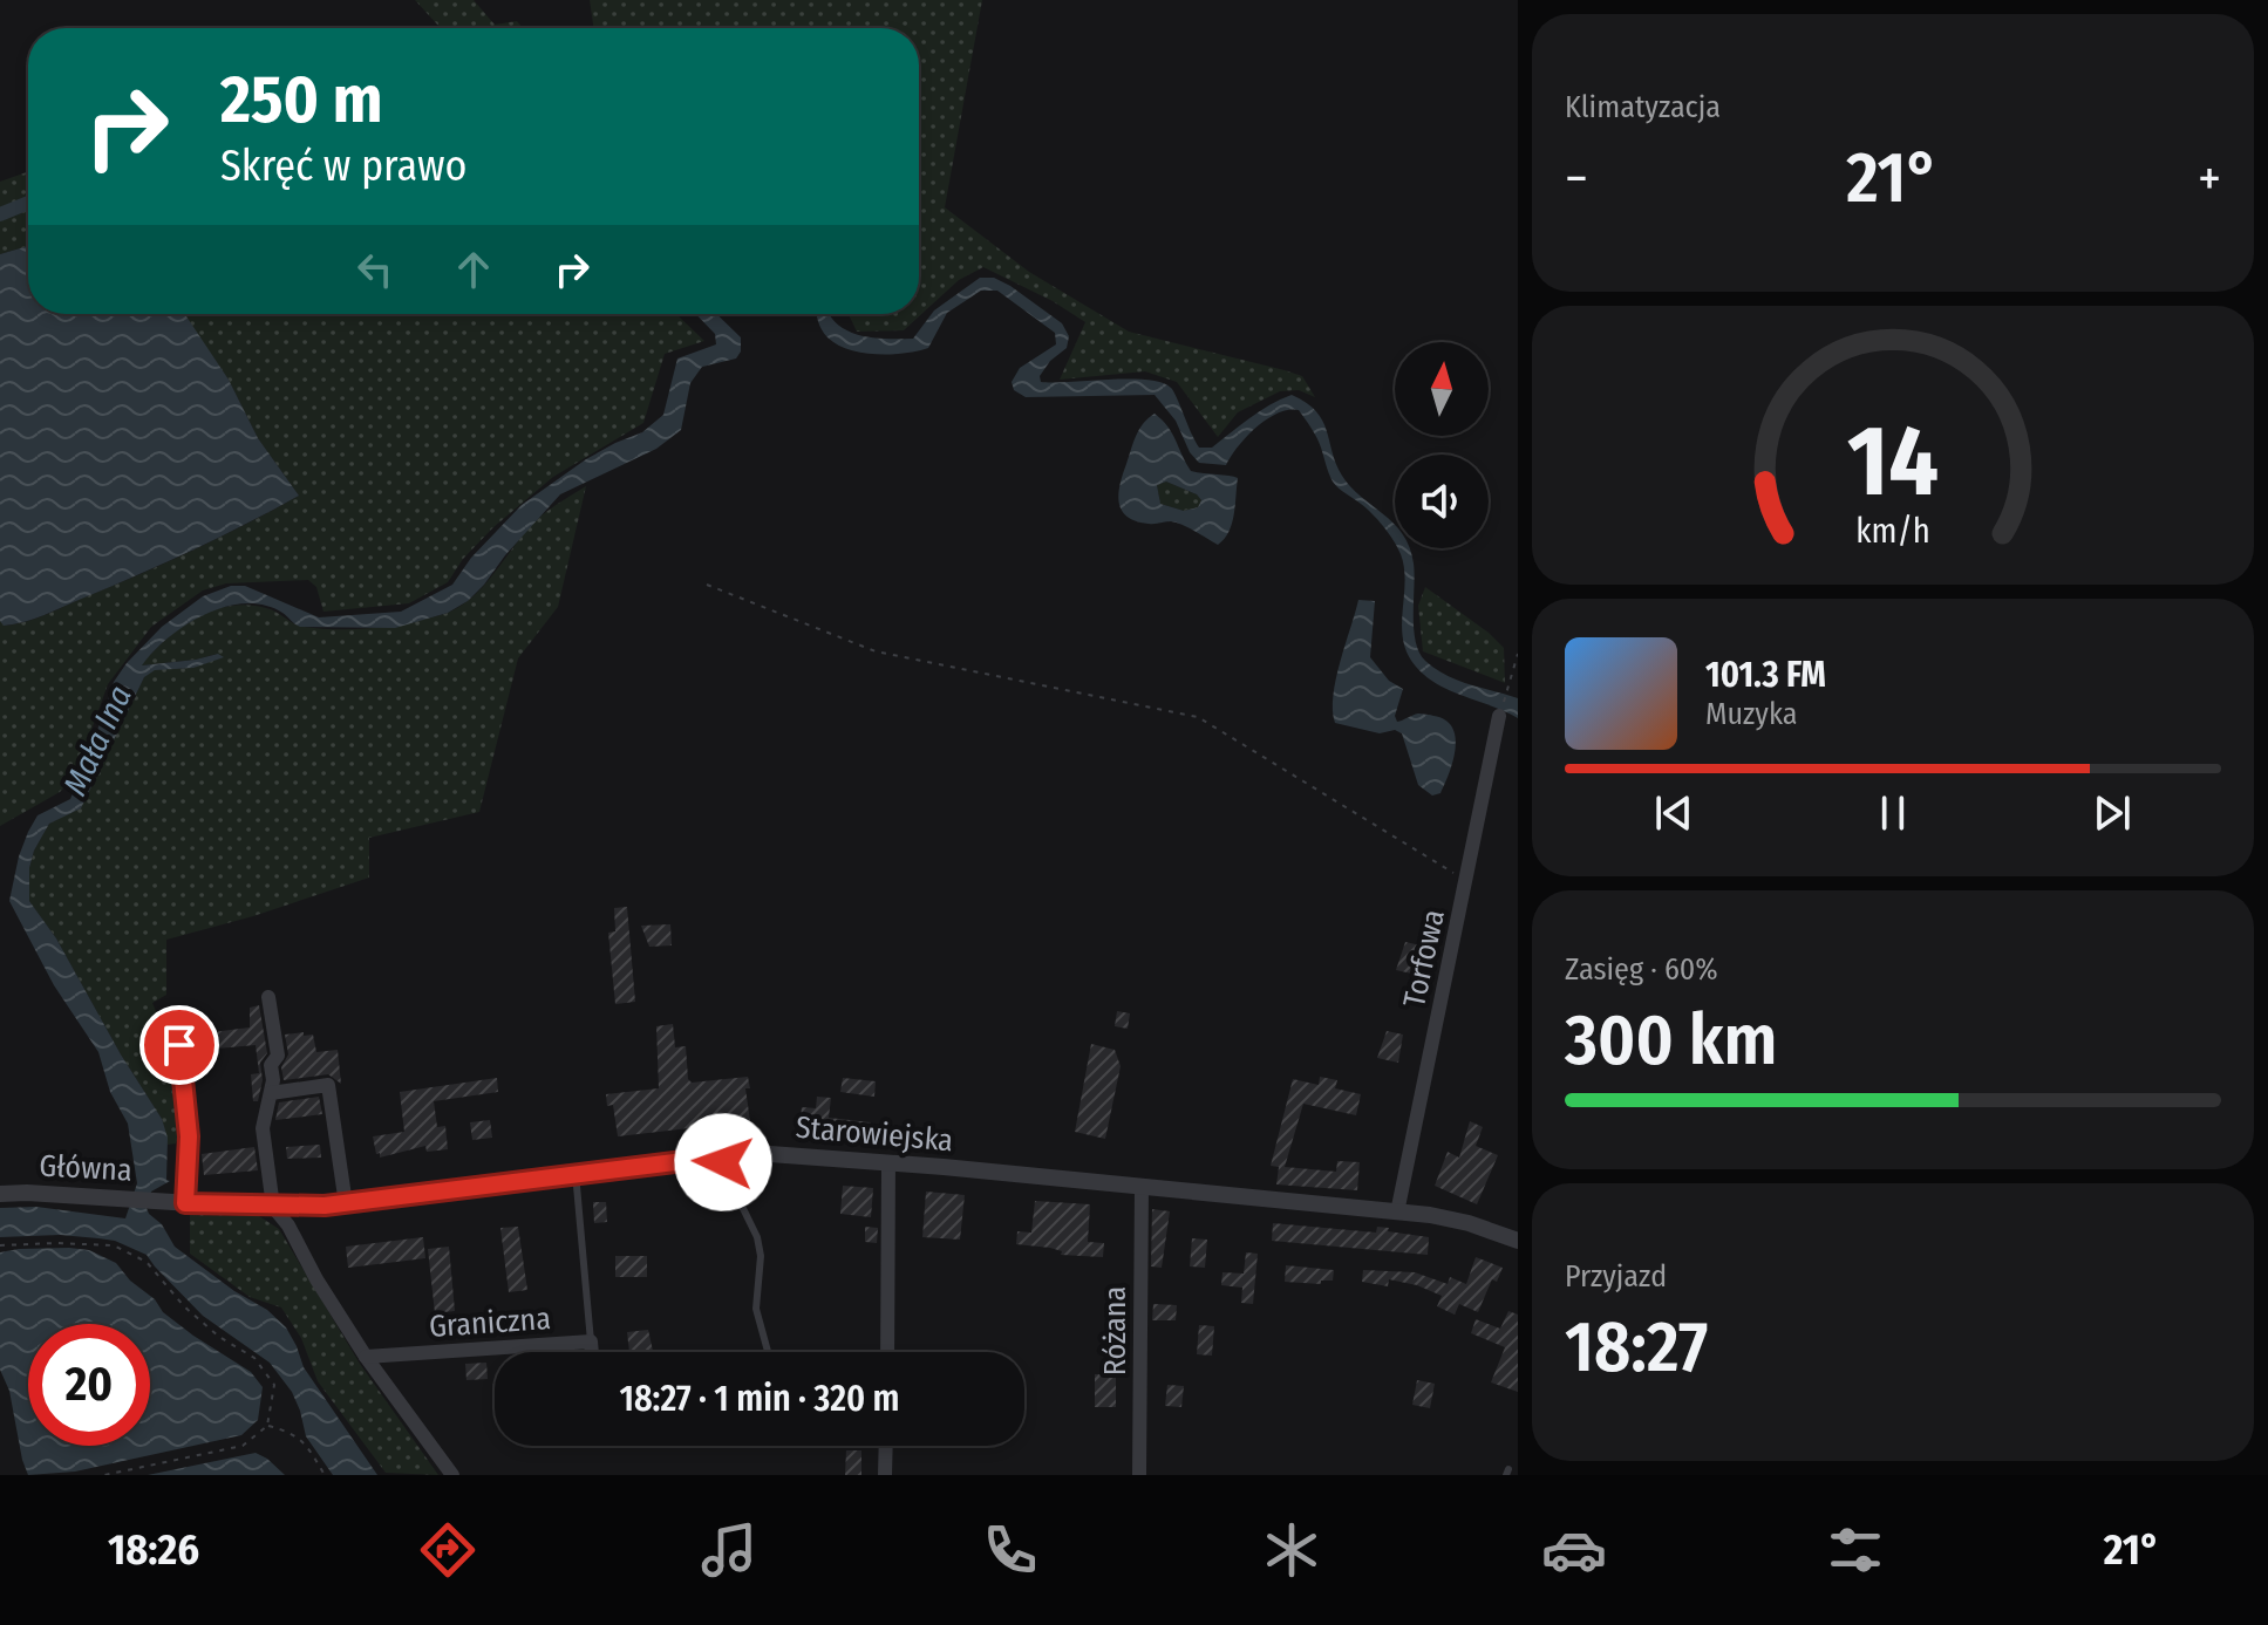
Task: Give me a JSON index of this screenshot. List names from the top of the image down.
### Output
{
  "streets": {
    "street": [
      "Torfowa",
      "Starowiejska",
      "Główna",
      "Graniczna",
      "Różana"
    ]
  },
  "crossings": [
    ["Torfowa", "Starowiejska"],
    ["Starowiejska", "Główna"],
    ["Starowiejska", "Różana"]
  ],
  "water": ["Mała Ina"],
  "north": "top",
  "page": {
    "tile": [
      "Klimatyzacja",
      ["Zasięg · 60%", "300 km"],
      ["Przyjazd", "18:27"]
    ],
    "turn": ["250 m", "Skręć w prawo"],
    "heat": ["−", "21°", "+"],
    "song": ["101.3 FM", "Muzyka"],
    "limit": "20",
    "trip": "18:27 · 1 min · 320 m",
    "tabs": ["18:26", "21°"],
    "gauge": ["14", "km/h"]
  }
}
